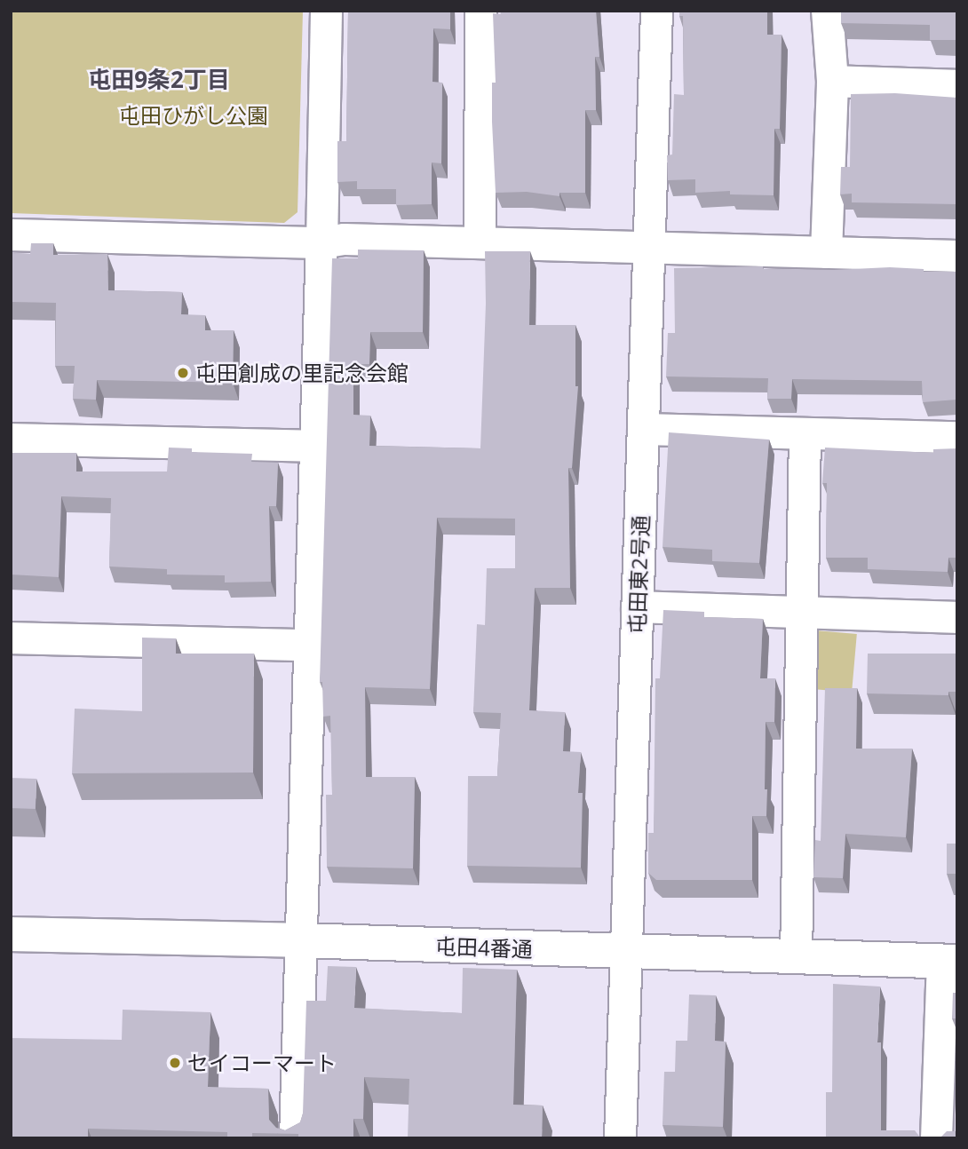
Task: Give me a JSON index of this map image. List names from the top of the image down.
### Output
{
  "streets": {
    "street": ["屯田東2号通", "屯田4番通"]
  },
  "crossings": [
    ["屯田東2号通", "屯田4番通"]
  ],
  "districts": ["屯田9条2丁目"],
  "parks": ["屯田ひがし公園"],
  "places": ["屯田創成の里記念会館", "セイコーマート"]
}
